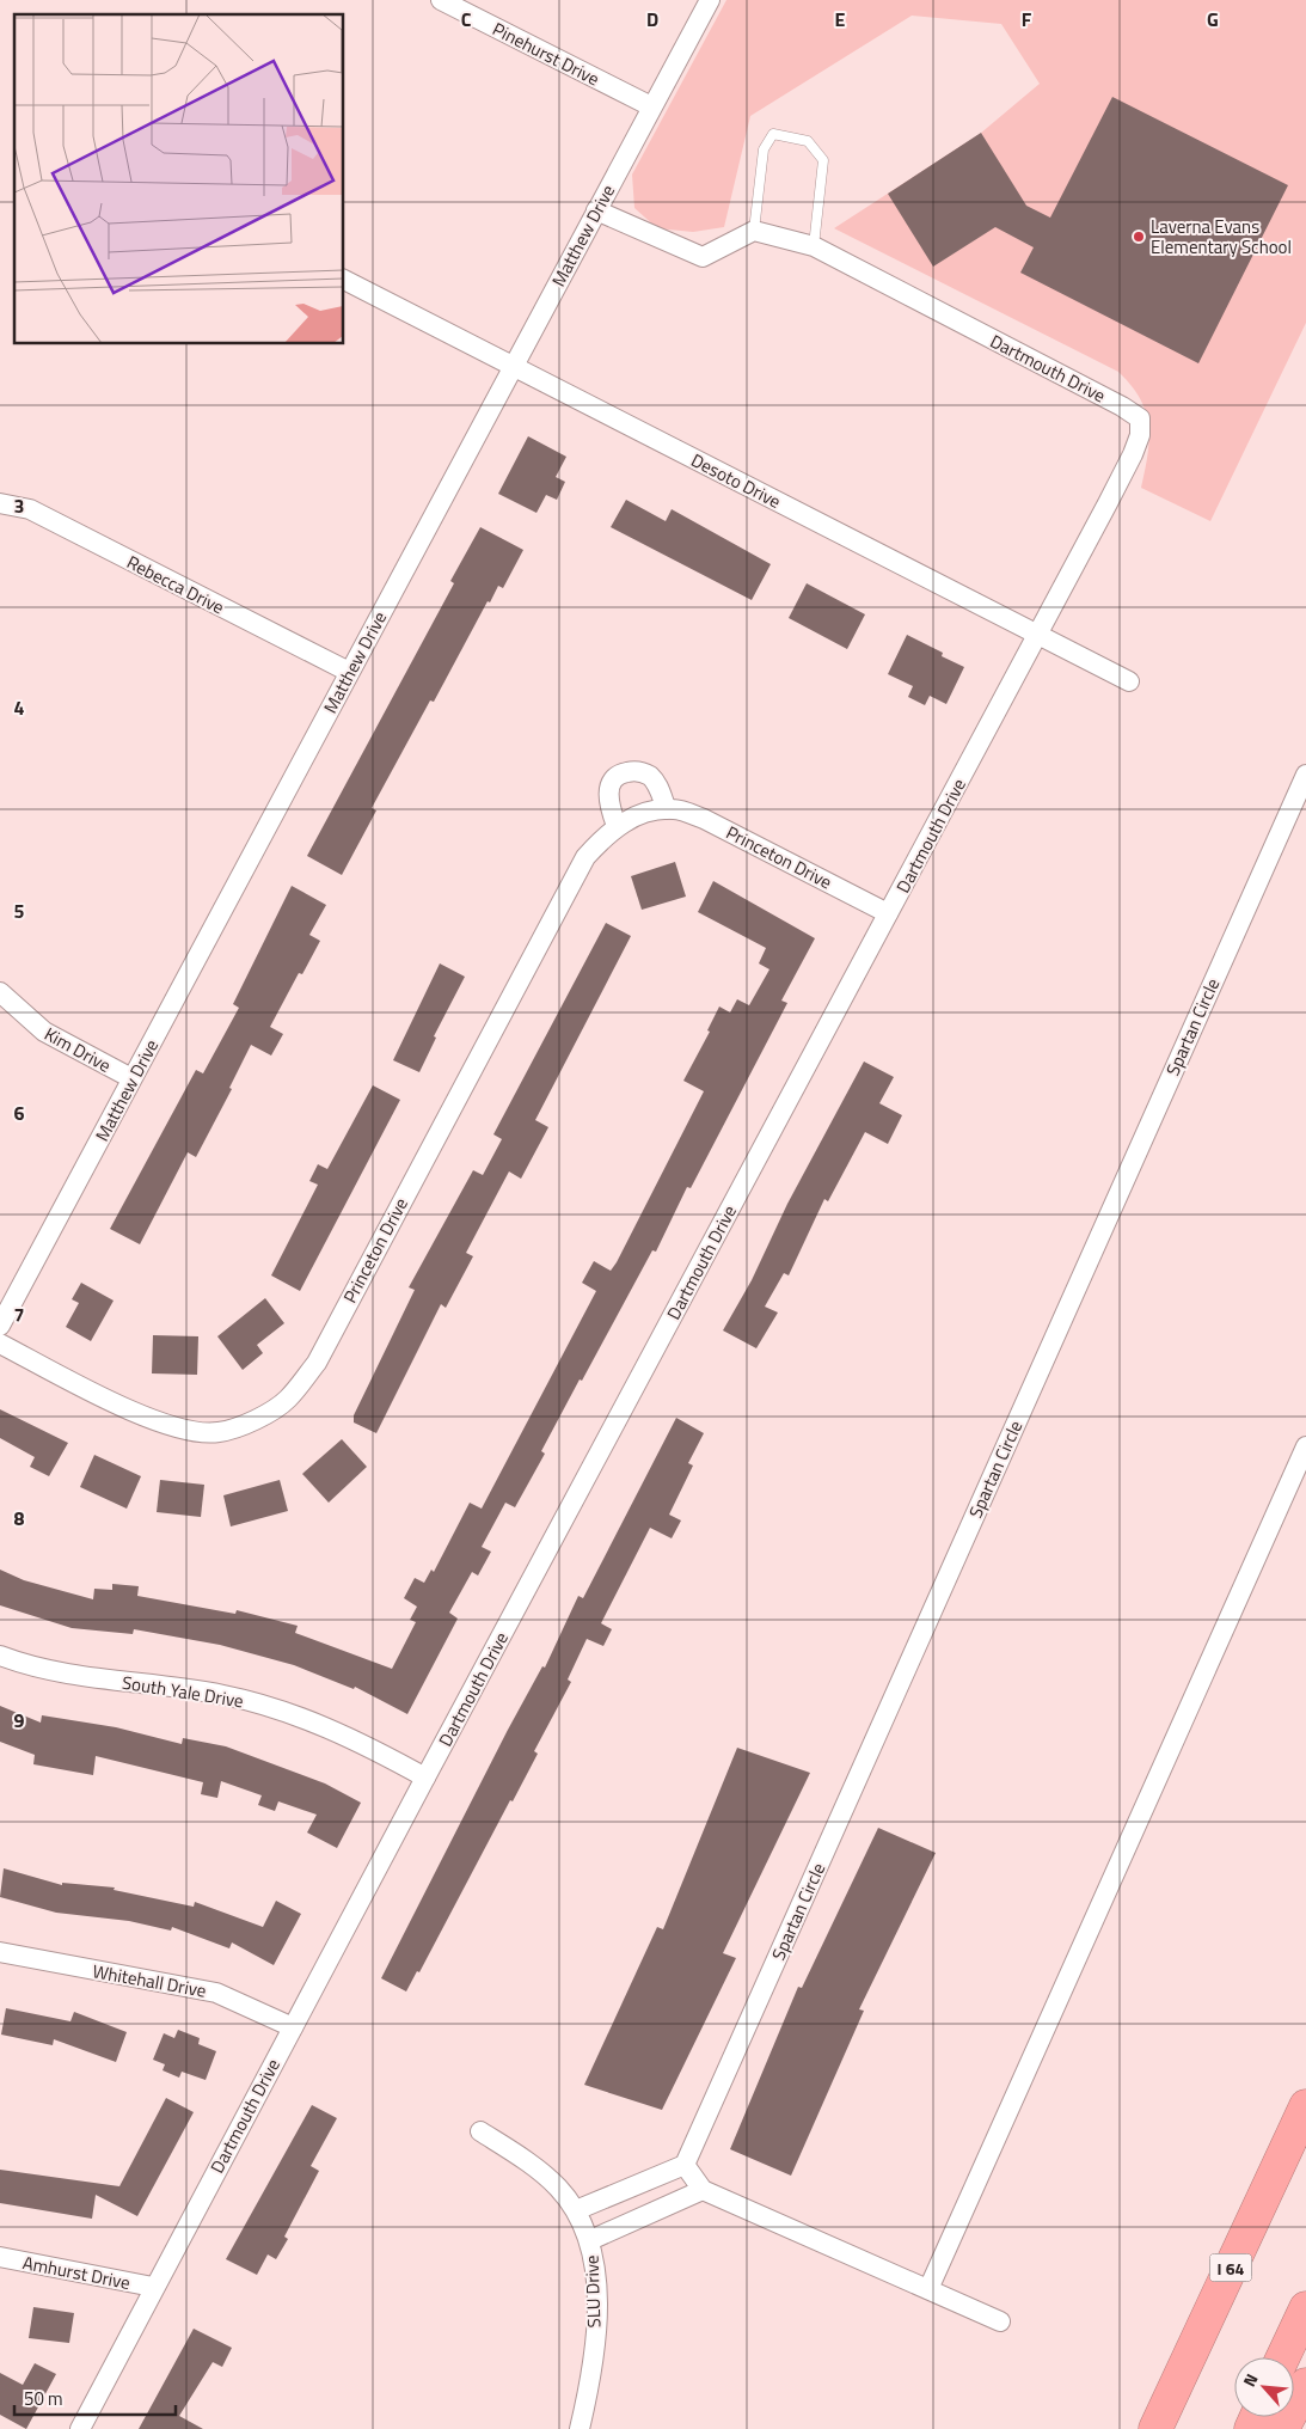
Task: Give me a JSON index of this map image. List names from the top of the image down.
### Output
{
  "streets": {
    "highway": ["I 64"],
    "street": [
      "Pinehurst Drive",
      "Matthew Drive",
      "Dartmouth Drive",
      "Desoto Drive",
      "Rebecca Drive",
      "Princeton Drive",
      "Spartan Circle",
      "Kim Drive",
      "South Yale Drive",
      "Whitehall Drive",
      "Amhurst Drive",
      "SLU Drive"
    ]
  },
  "crossings": [
    ["Pinehurst Drive", "Matthew Drive"],
    ["Matthew Drive", "Desoto Drive"],
    ["Matthew Drive", "Rebecca Drive"],
    ["Matthew Drive", "Kim Drive"],
    ["Dartmouth Drive", "Desoto Drive"],
    ["Dartmouth Drive", "Princeton Drive"],
    ["Dartmouth Drive", "South Yale Drive"],
    ["Dartmouth Drive", "Whitehall Drive"],
    ["Dartmouth Drive", "Amhurst Drive"]
  ],
  "places": ["Laverna Evans Elementary School"],
  "scale_bar": "50 m",
  "north": "top left",
  "grid": {
    "columns": [
      "C",
      "D",
      "E",
      "F",
      "G"
    ],
    "rows": [
      "3",
      "4",
      "5",
      "6",
      "7",
      "8",
      "9"
    ]
  }
}
